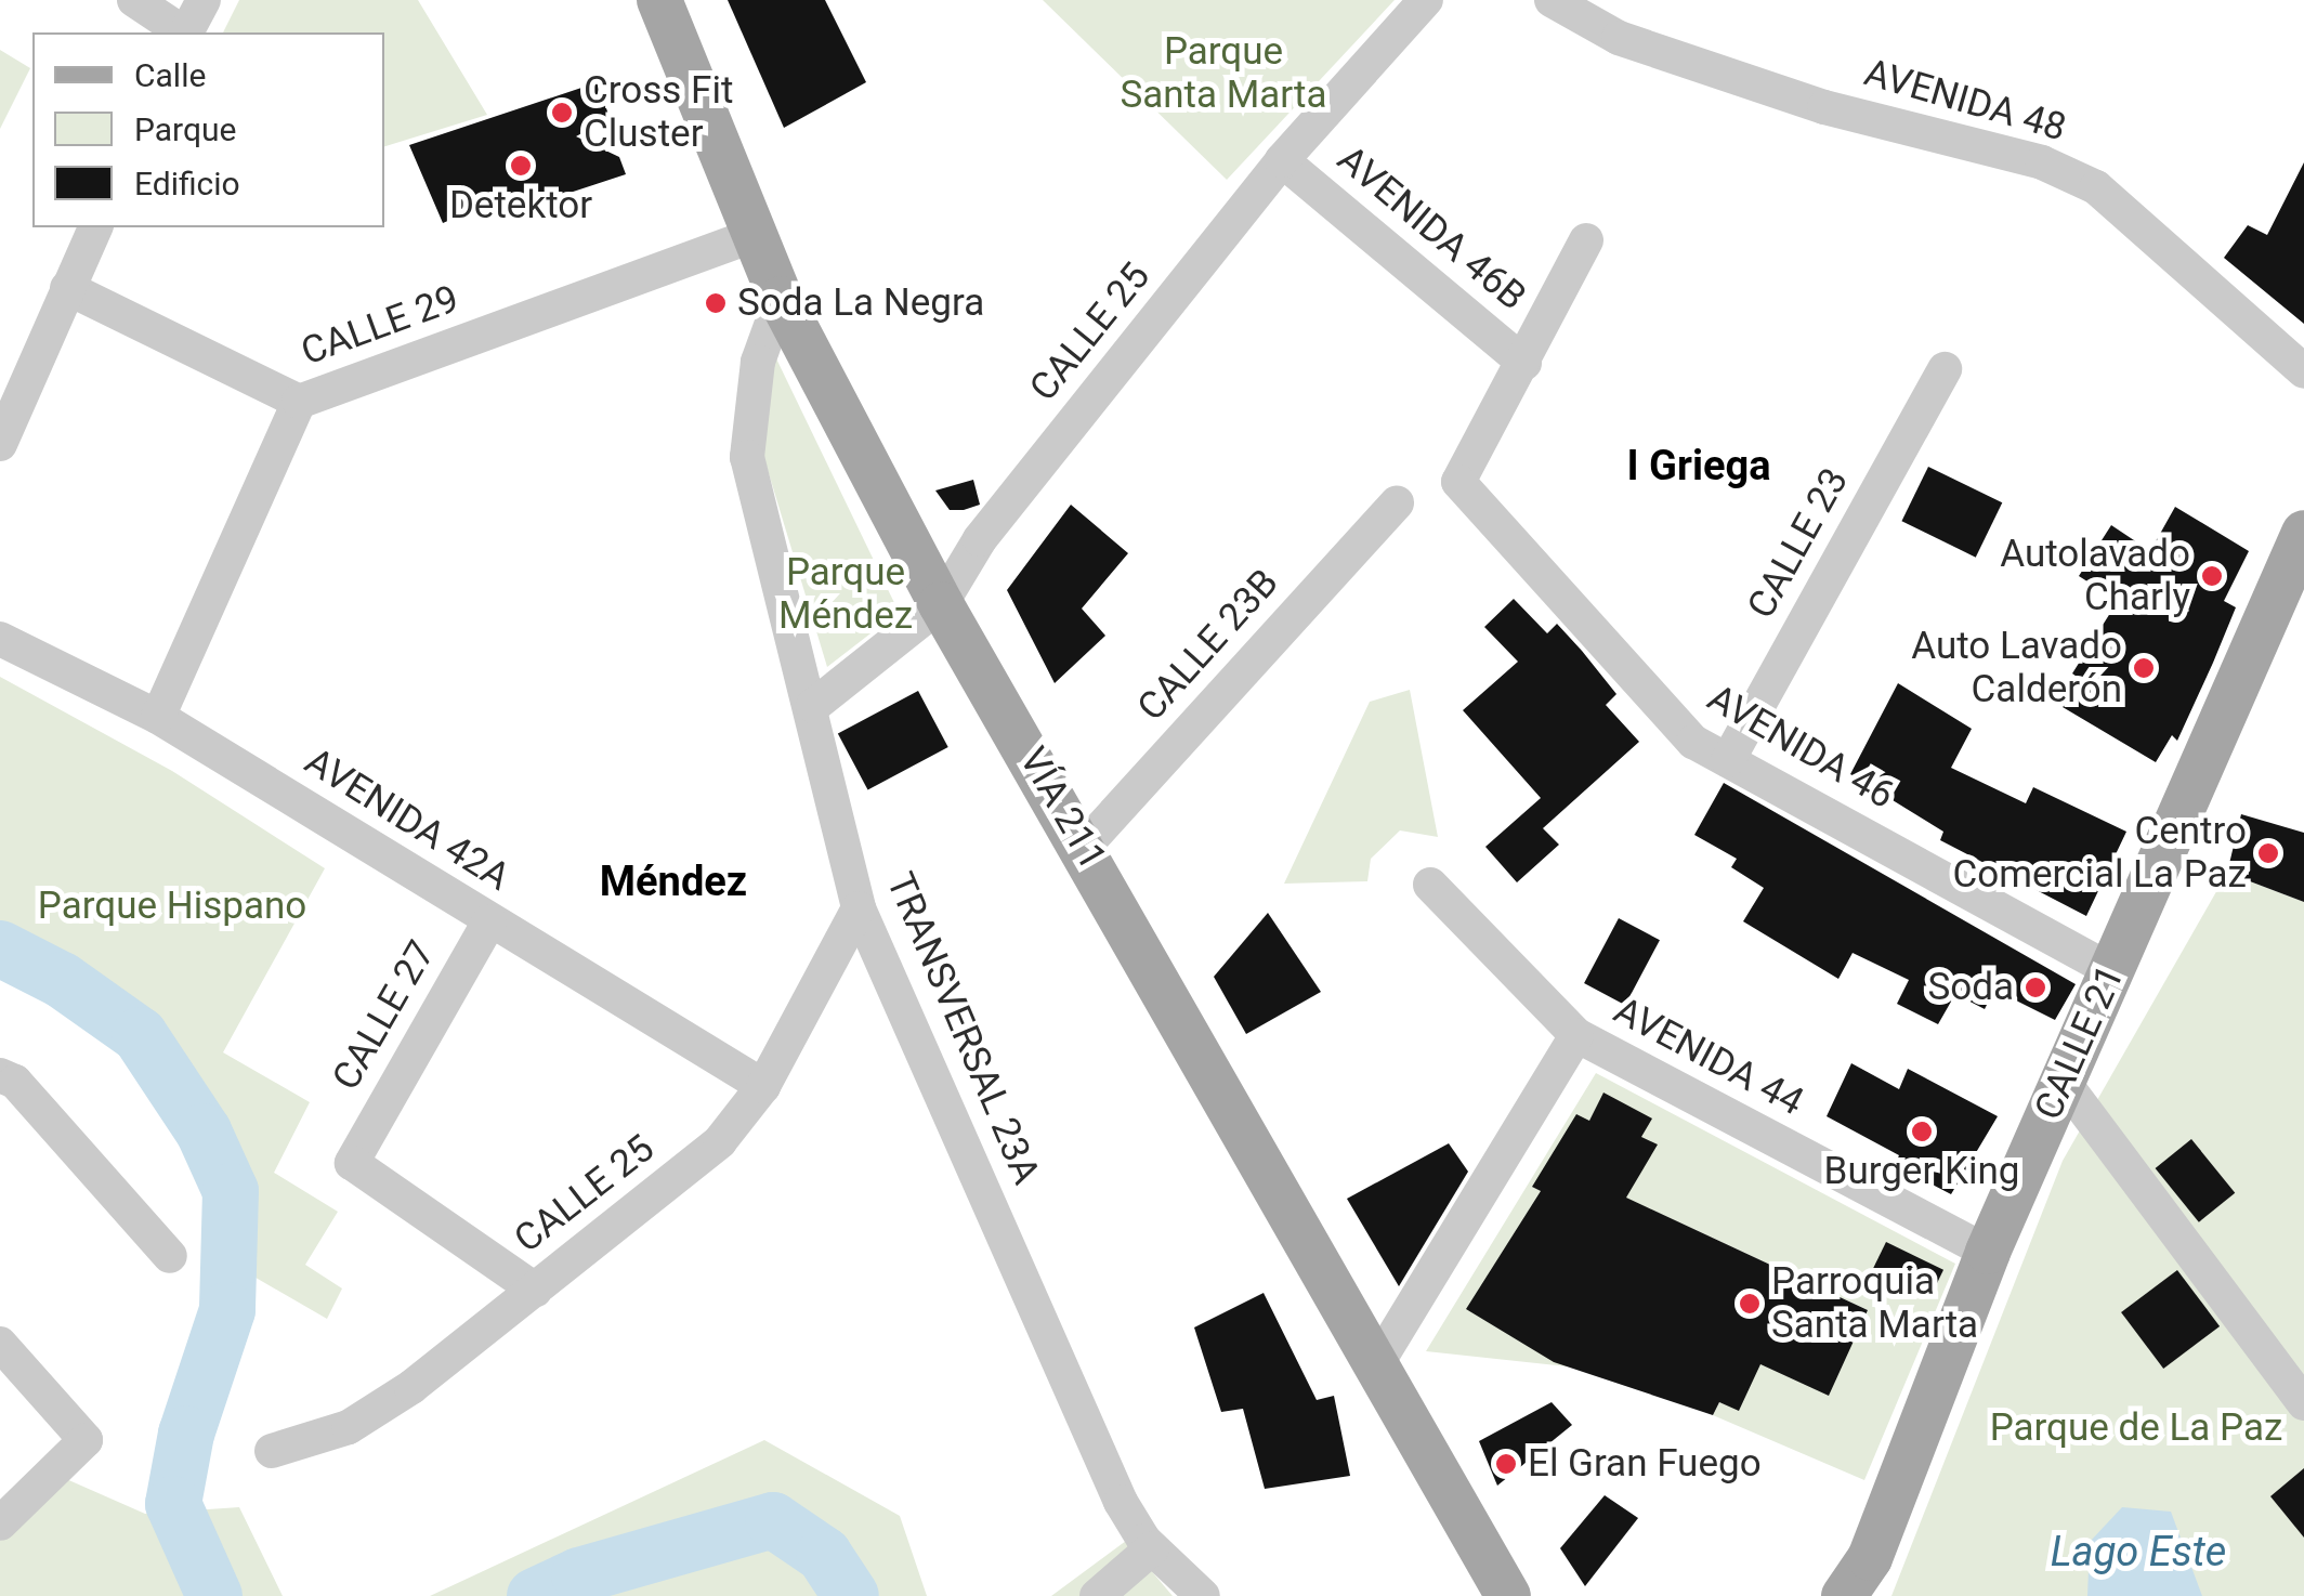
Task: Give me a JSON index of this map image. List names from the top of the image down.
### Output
{
  "streets": {
    "main road": ["VÍA 211", "CALLE 21"],
    "street": [
      "AVENIDA 48",
      "AVENIDA 46B",
      "CALLE 29",
      "CALLE 25",
      "CALLE 23",
      "CALLE 23B",
      "AVENIDA 46",
      "AVENIDA 42A",
      "CALLE 27",
      "TRANSVERSAL 23A",
      "AVENIDA 44"
    ]
  },
  "crossings": [
    ["AVENIDA 46B", "CALLE 25"],
    ["AVENIDA 46B", "AVENIDA 46"],
    ["CALLE 29", "VÍA 211"],
    ["CALLE 29", "AVENIDA 42A"],
    ["CALLE 25", "VÍA 211"],
    ["CALLE 25", "AVENIDA 42A"],
    ["CALLE 25", "CALLE 27"],
    ["CALLE 25", "TRANSVERSAL 23A"],
    ["CALLE 23", "AVENIDA 46"],
    ["CALLE 23B", "VÍA 211"],
    ["AVENIDA 46", "CALLE 21"],
    ["VÍA 211", "TRANSVERSAL 23A"],
    ["AVENIDA 42A", "CALLE 27"],
    ["CALLE 21", "AVENIDA 44"]
  ],
  "districts": ["I Griega", "Méndez"],
  "water": ["Lago Este"],
  "parks": [
    "Parque Santa Marta",
    "Parque Méndez",
    "Parque Hispano",
    "Parque de La Paz"
  ],
  "places": [
    "Cross Fit Cluster",
    "Detektor",
    "Soda La Negra",
    "Autolavado Charly",
    "Auto Lavado Calderón",
    "Centro Comercial La Paz",
    "Soda",
    "Burger King",
    "Parroquia Santa Marta",
    "El Gran Fuego"
  ],
  "legend": ["Calle", "Parque", "Edificio"]
}
